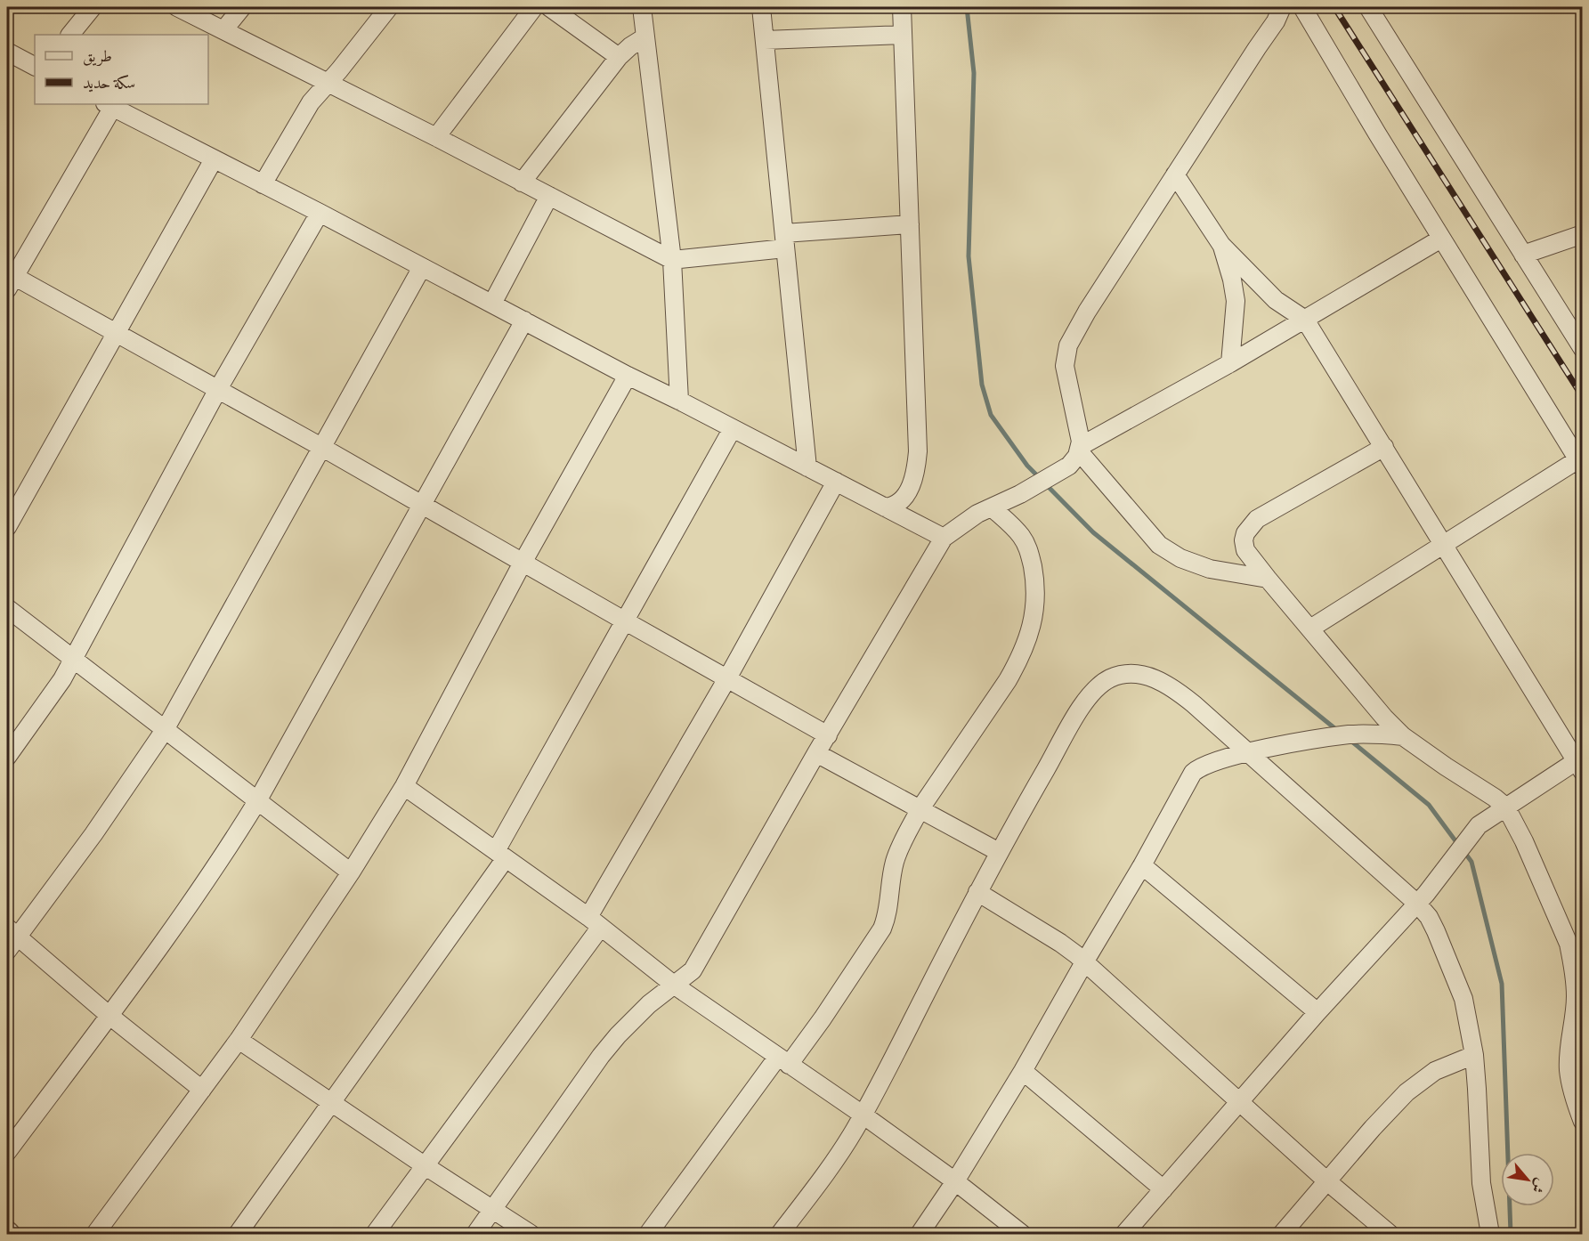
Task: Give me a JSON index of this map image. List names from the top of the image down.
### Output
{
  "legend": ["طريق", "سكة حديد"],
  "north": "bottom right"
}
